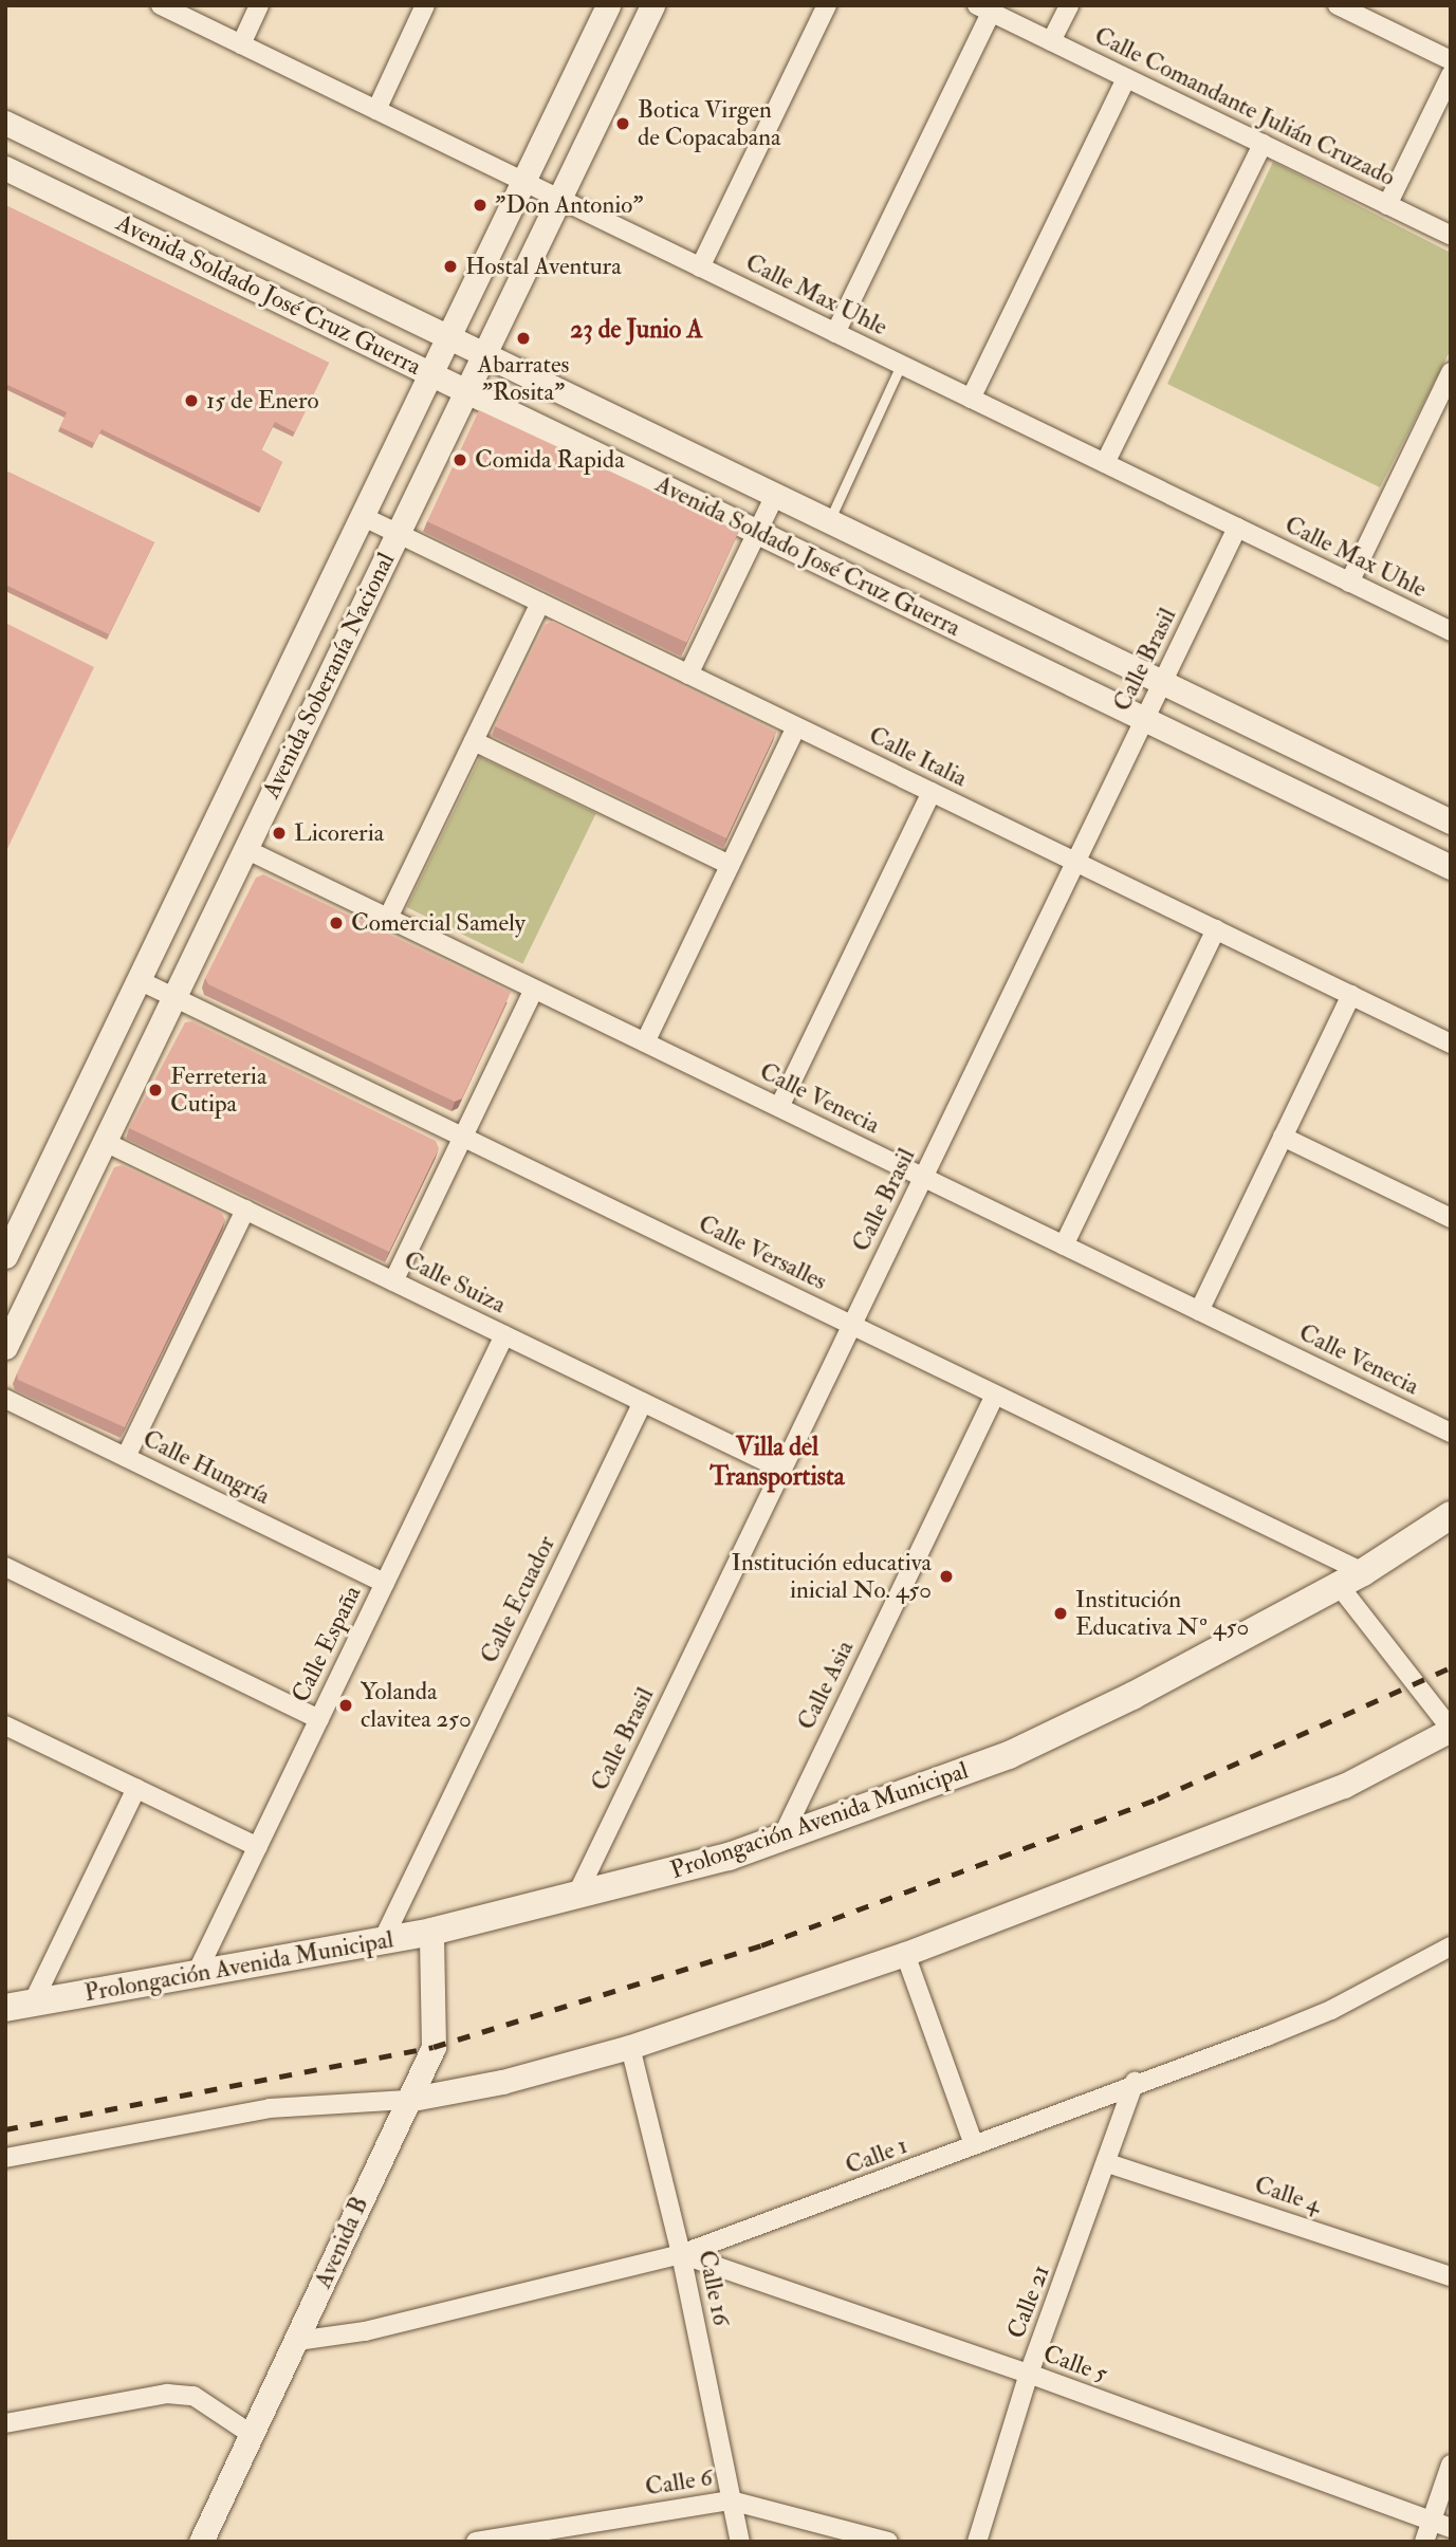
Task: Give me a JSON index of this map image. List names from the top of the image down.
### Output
{
  "streets": {
    "main road": ["Prolongación Avenida Municipal"],
    "street": [
      "Calle Comandante Julián Cruzado",
      "Avenida Soldado José Cruz Guerra",
      "Calle Max Uhle",
      "Calle Brasil",
      "Avenida Soberanía Nacional",
      "Calle Italia",
      "Calle Venecia",
      "Calle Versalles",
      "Calle Suiza",
      "Calle Hungría",
      "Calle Ecuador",
      "Calle España",
      "Calle Asia",
      "Calle 1",
      "Calle 4",
      "Avenida B",
      "Calle 16",
      "Calle 21",
      "Calle 5",
      "Calle 6"
    ]
  },
  "crossings": [
    ["Avenida Soldado José Cruz Guerra", "Calle Brasil"],
    ["Avenida Soldado José Cruz Guerra", "Avenida Soberanía Nacional"],
    ["Calle Max Uhle", "Calle Brasil"],
    ["Calle Max Uhle", "Avenida Soberanía Nacional"],
    ["Calle Brasil", "Calle Italia"],
    ["Calle Brasil", "Calle Venecia"],
    ["Calle Brasil", "Calle Versalles"],
    ["Calle Brasil", "Calle Suiza"],
    ["Calle Brasil", "Prolongación Avenida Municipal"],
    ["Avenida Soberanía Nacional", "Calle Italia"],
    ["Avenida Soberanía Nacional", "Calle Venecia"],
    ["Avenida Soberanía Nacional", "Calle Versalles"],
    ["Avenida Soberanía Nacional", "Calle Suiza"],
    ["Calle Versalles", "Calle Asia"],
    ["Calle Versalles", "Prolongación Avenida Municipal"],
    ["Calle Suiza", "Calle Ecuador"],
    ["Calle Suiza", "Calle España"],
    ["Calle Hungría", "Calle España"],
    ["Calle Ecuador", "Prolongación Avenida Municipal"],
    ["Calle España", "Prolongación Avenida Municipal"],
    ["Calle Asia", "Prolongación Avenida Municipal"],
    ["Prolongación Avenida Municipal", "Avenida B"],
    ["Calle 1", "Avenida B"],
    ["Calle 1", "Calle 16"],
    ["Calle 1", "Calle 21"],
    ["Calle 1", "Calle 5"],
    ["Calle 4", "Calle 21"],
    ["Calle 16", "Calle 5"],
    ["Calle 16", "Calle 6"],
    ["Calle 21", "Calle 5"]
  ],
  "districts": ["23 de Junio A", "Villa del Transportista"],
  "places": [
    "Botica Virgen de Copacabana",
    "\"Don Antonio\"",
    "Hostal Aventura",
    "Abarrates \"Rosita\"",
    "15 de Enero",
    "Comida Rapida",
    "Licoreria",
    "Comercial Samely",
    "Ferreteria Cutipa",
    "Institución educativa inicial No. 450",
    "Institución Educativa Nº 450",
    "Yolanda clavitea 250"
  ]
}
